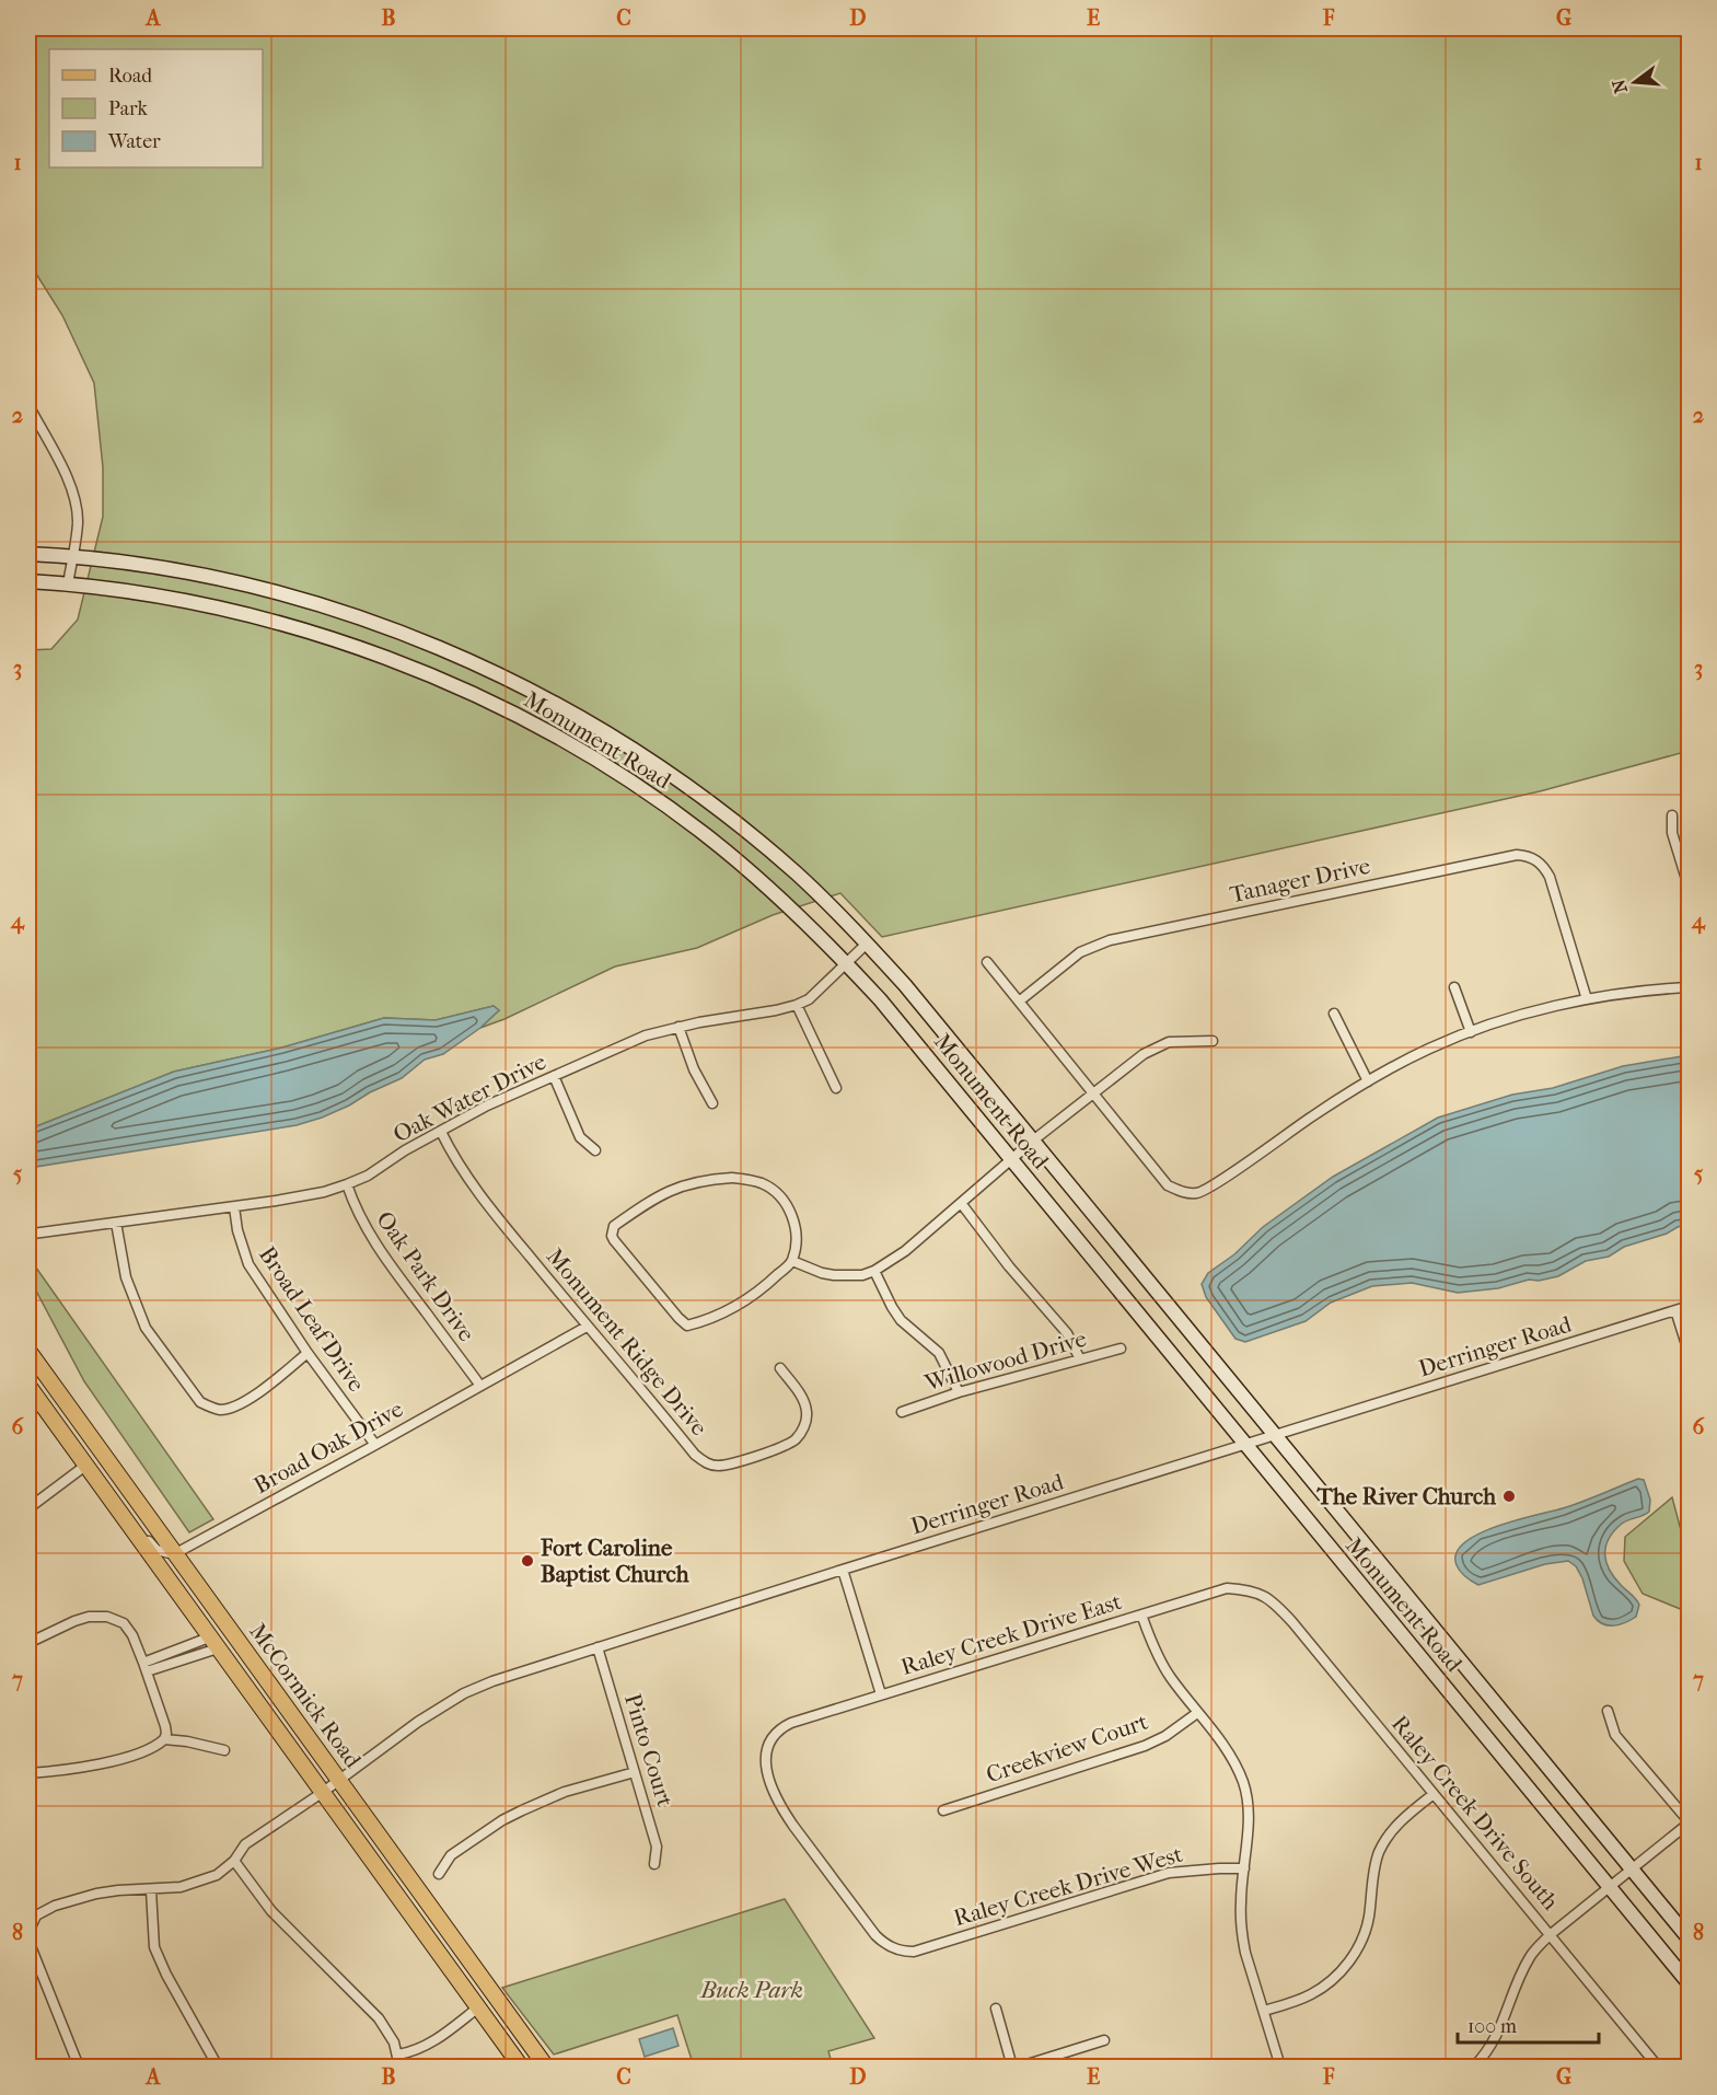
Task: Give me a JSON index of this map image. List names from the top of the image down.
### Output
{
  "streets": {
    "main road": ["Monument Road", "McCormick Road"],
    "street": [
      "Tanager Drive",
      "Oak Water Drive",
      "Oak Park Drive",
      "Broad Leaf Drive",
      "Monument Ridge Drive",
      "Derringer Road",
      "Willowood Drive",
      "Broad Oak Drive",
      "Raley Creek Drive East",
      "Creekview Court",
      "Pinto Court",
      "Raley Creek Drive South",
      "Raley Creek Drive West"
    ]
  },
  "crossings": [
    ["Monument Road", "Oak Water Drive"],
    ["Monument Road", "Derringer Road"],
    ["Oak Water Drive", "Oak Park Drive"],
    ["Oak Water Drive", "Broad Leaf Drive"],
    ["Oak Water Drive", "Monument Ridge Drive"],
    ["Oak Park Drive", "Broad Oak Drive"],
    ["Broad Leaf Drive", "Broad Oak Drive"],
    ["Monument Ridge Drive", "Broad Oak Drive"],
    ["Derringer Road", "McCormick Road"],
    ["Derringer Road", "Pinto Court"],
    ["Broad Oak Drive", "McCormick Road"],
    ["Raley Creek Drive East", "Raley Creek Drive South"],
    ["Raley Creek Drive East", "Raley Creek Drive West"]
  ],
  "parks": ["Buck Park"],
  "places": ["The River Church", "Fort Caroline Baptist Church"],
  "legend": ["Road", "Park", "Water"],
  "scale_bar": "100 m",
  "north": "left",
  "grid": {
    "columns": [
      "A",
      "B",
      "C",
      "D",
      "E",
      "F",
      "G"
    ],
    "rows": [
      "1",
      "2",
      "3",
      "4",
      "5",
      "6",
      "7",
      "8"
    ]
  }
}
